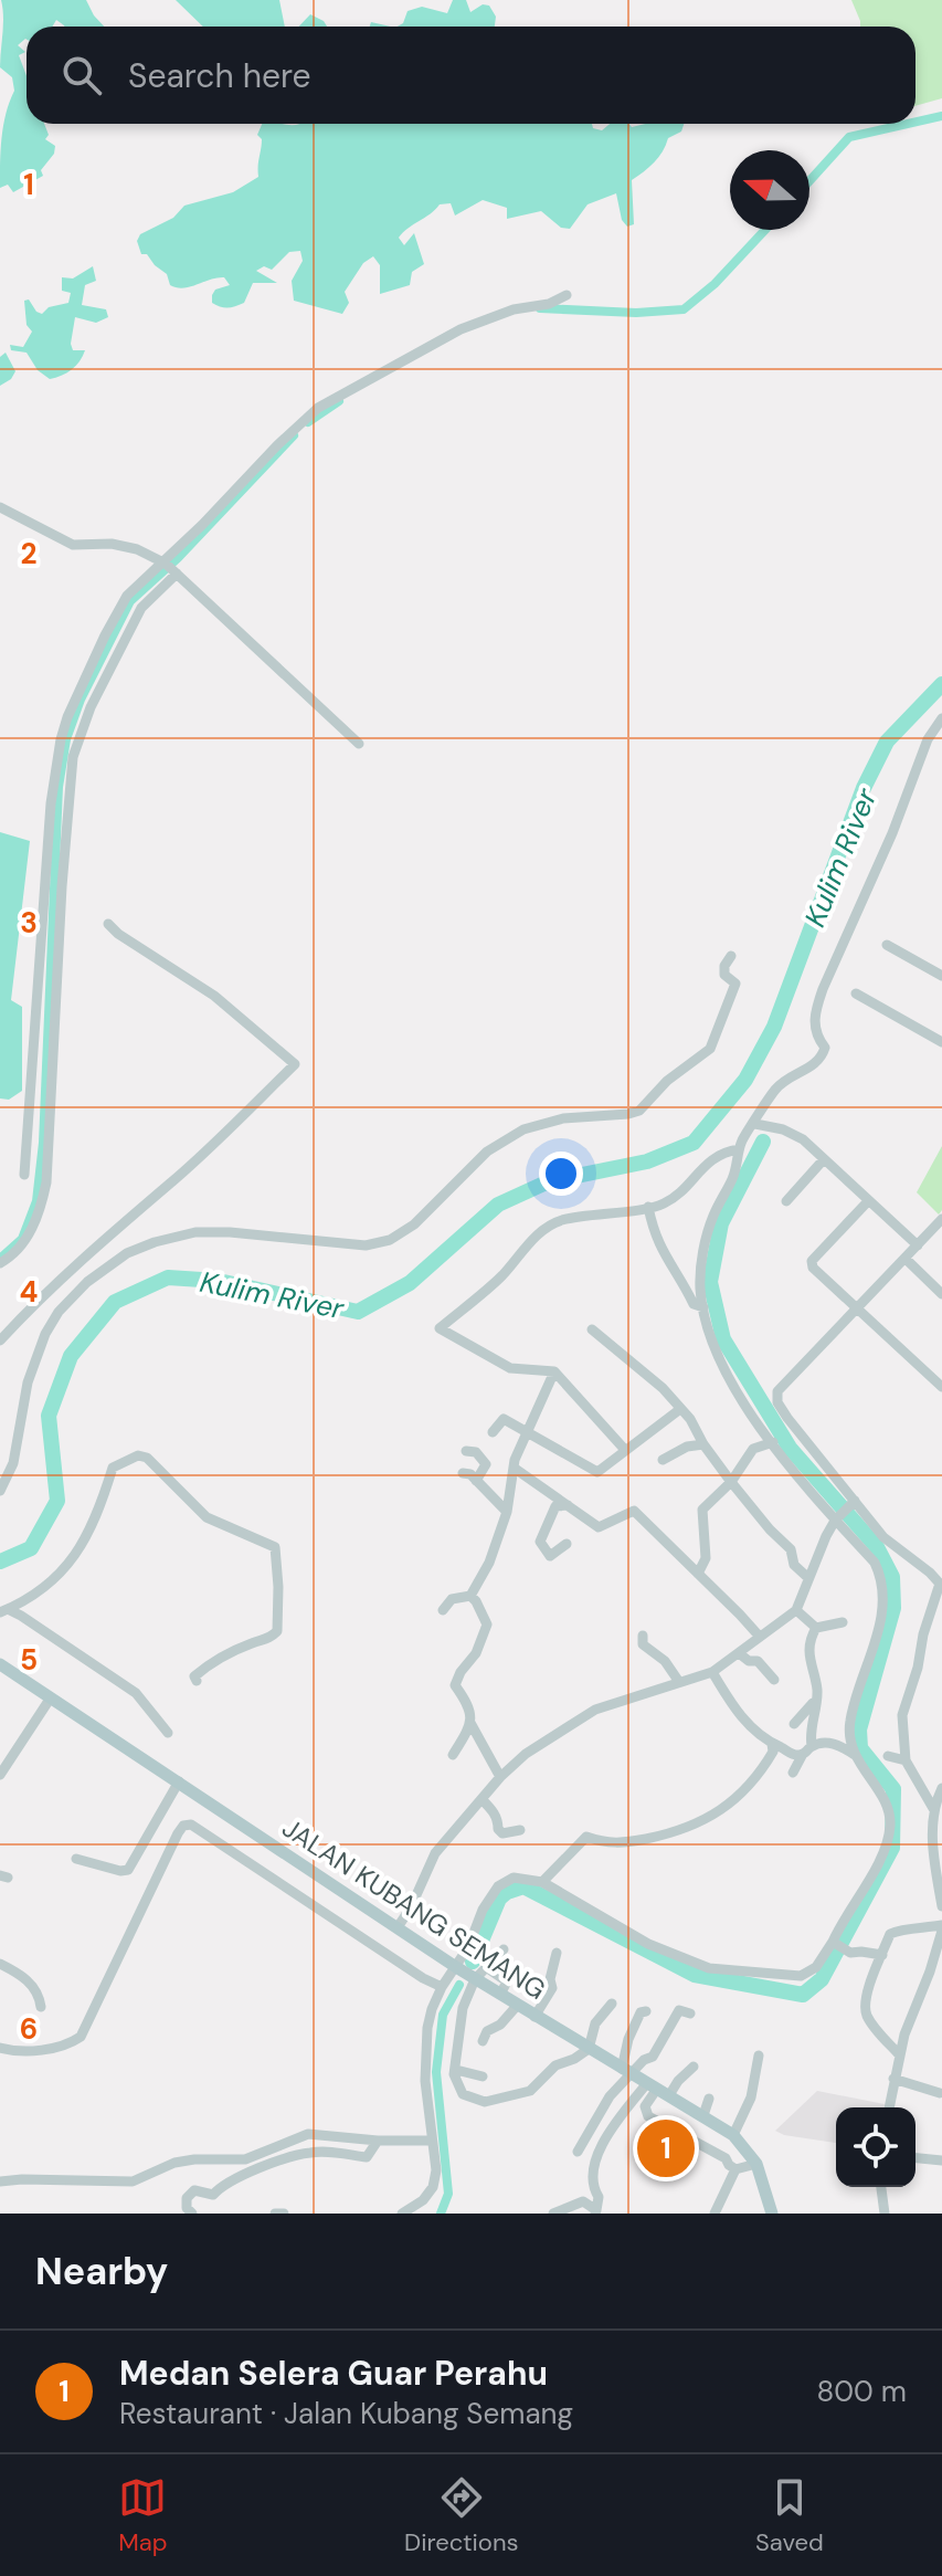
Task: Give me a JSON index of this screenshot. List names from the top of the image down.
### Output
{
  "streets": {
    "main road": ["JALAN KUBANG SEMANG"]
  },
  "water": ["Kulim River"],
  "north": "left",
  "page": {
    "search": "Search here",
    "pins": "1",
    "heading": "Nearby",
    "list": [
      {
        "mark": "1",
        "name": "Medan Selera Guar Perahu",
        "note": "Restaurant · Jalan Kubang Semang",
        "value": "800 m"
      }
    ],
    "nav": ["Map", "Directions", "Saved"]
  },
  "grid": {
    "rows": [
      "1",
      "2",
      "3",
      "4",
      "5",
      "6"
    ]
  }
}
